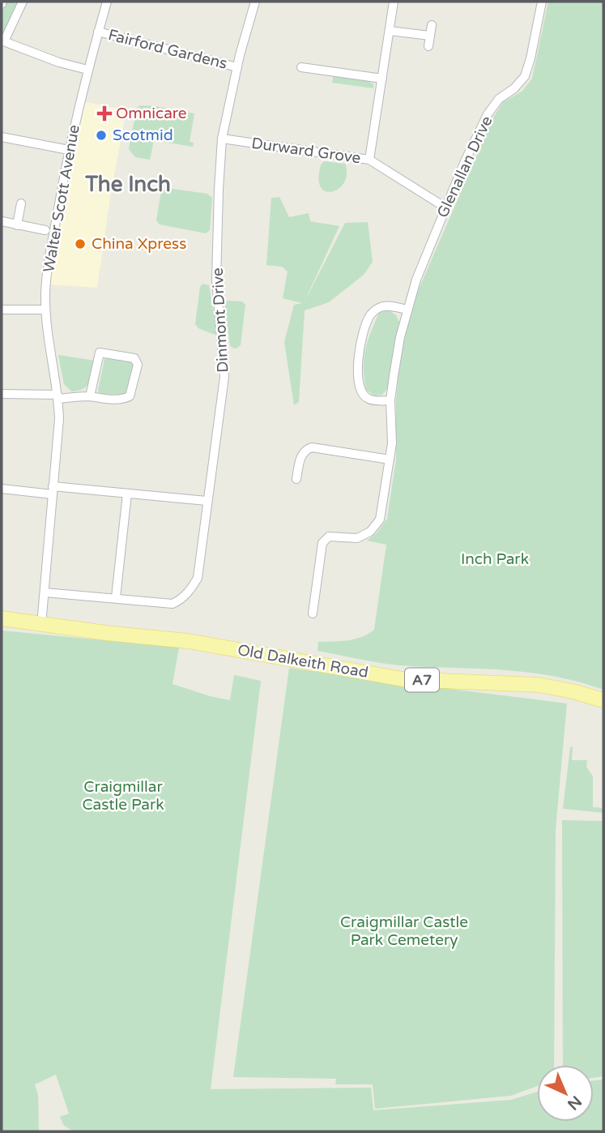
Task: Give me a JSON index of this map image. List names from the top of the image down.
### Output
{
  "streets": {
    "main road": ["Old Dalkeith Road", "A7"],
    "street": [
      "Fairford Gardens",
      "Durward Grove",
      "Glenallan Drive",
      "Walter Scott Avenue",
      "Dinmont Drive"
    ]
  },
  "crossings": [
    ["Fairford Gardens", "Walter Scott Avenue"],
    ["Fairford Gardens", "Dinmont Drive"],
    ["Durward Grove", "Glenallan Drive"],
    ["Durward Grove", "Dinmont Drive"],
    ["Walter Scott Avenue", "Dinmont Drive"],
    ["Walter Scott Avenue", "Old Dalkeith Road"]
  ],
  "districts": ["The Inch"],
  "parks": ["Inch Park", "Craigmillar Castle Park", "Craigmillar Castle Park Cemetery"],
  "places": {
    "health": ["Omnicare"],
    "other": ["Scotmid", "China Xpress"]
  },
  "north": "bottom right"
}
